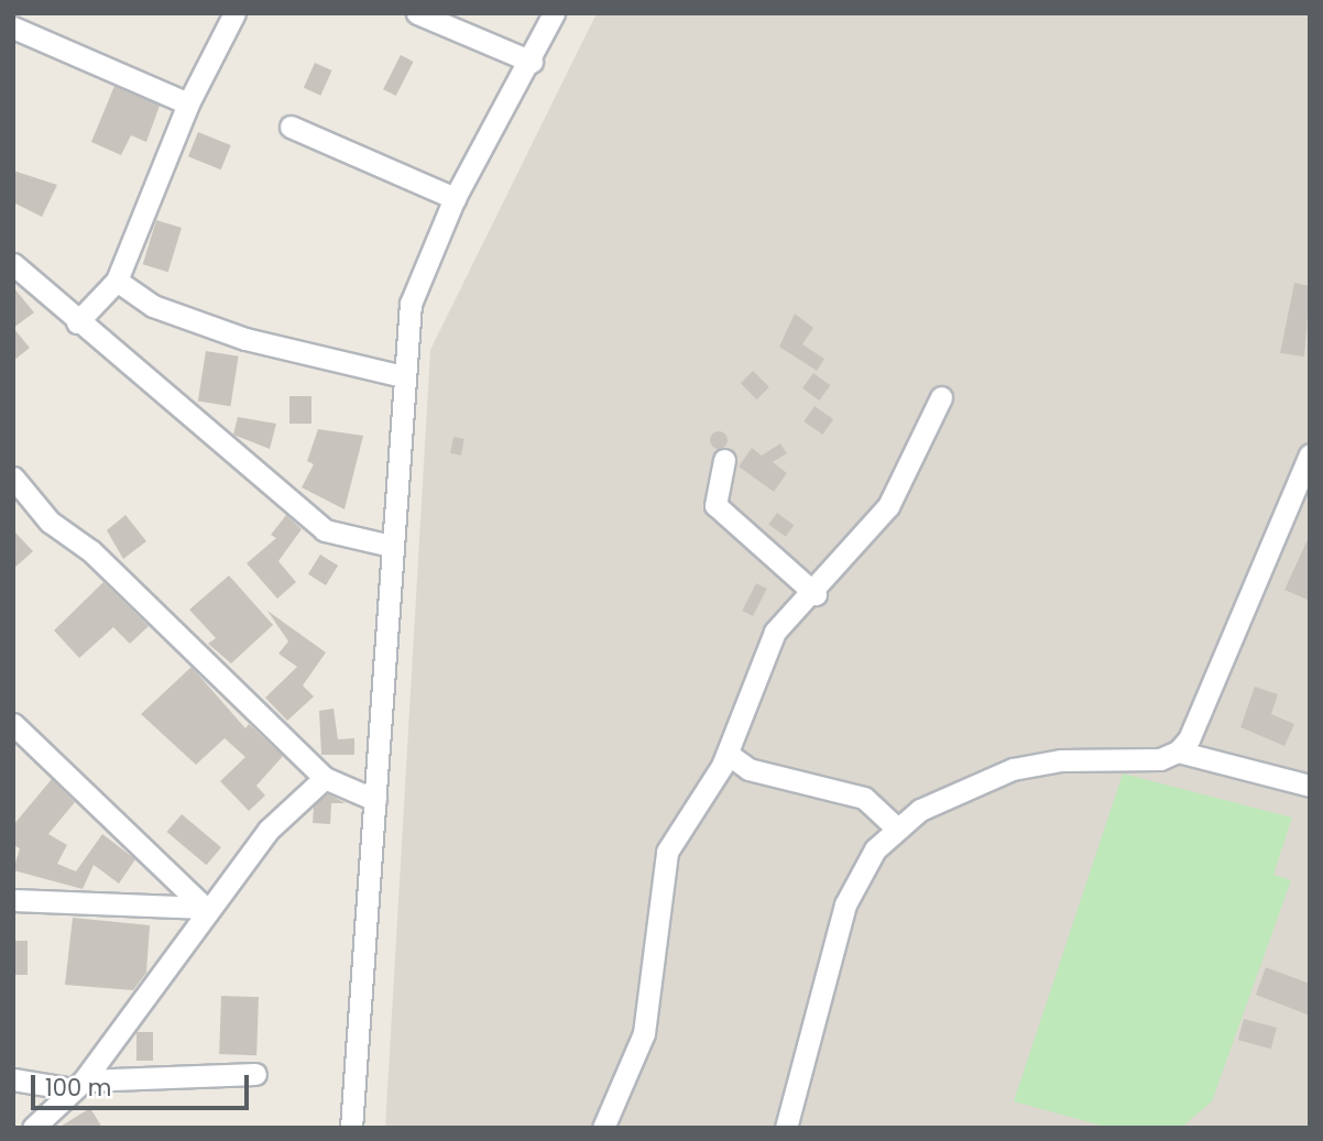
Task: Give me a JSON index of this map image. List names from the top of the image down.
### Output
{
  "scale_bar": "100 m"
}
